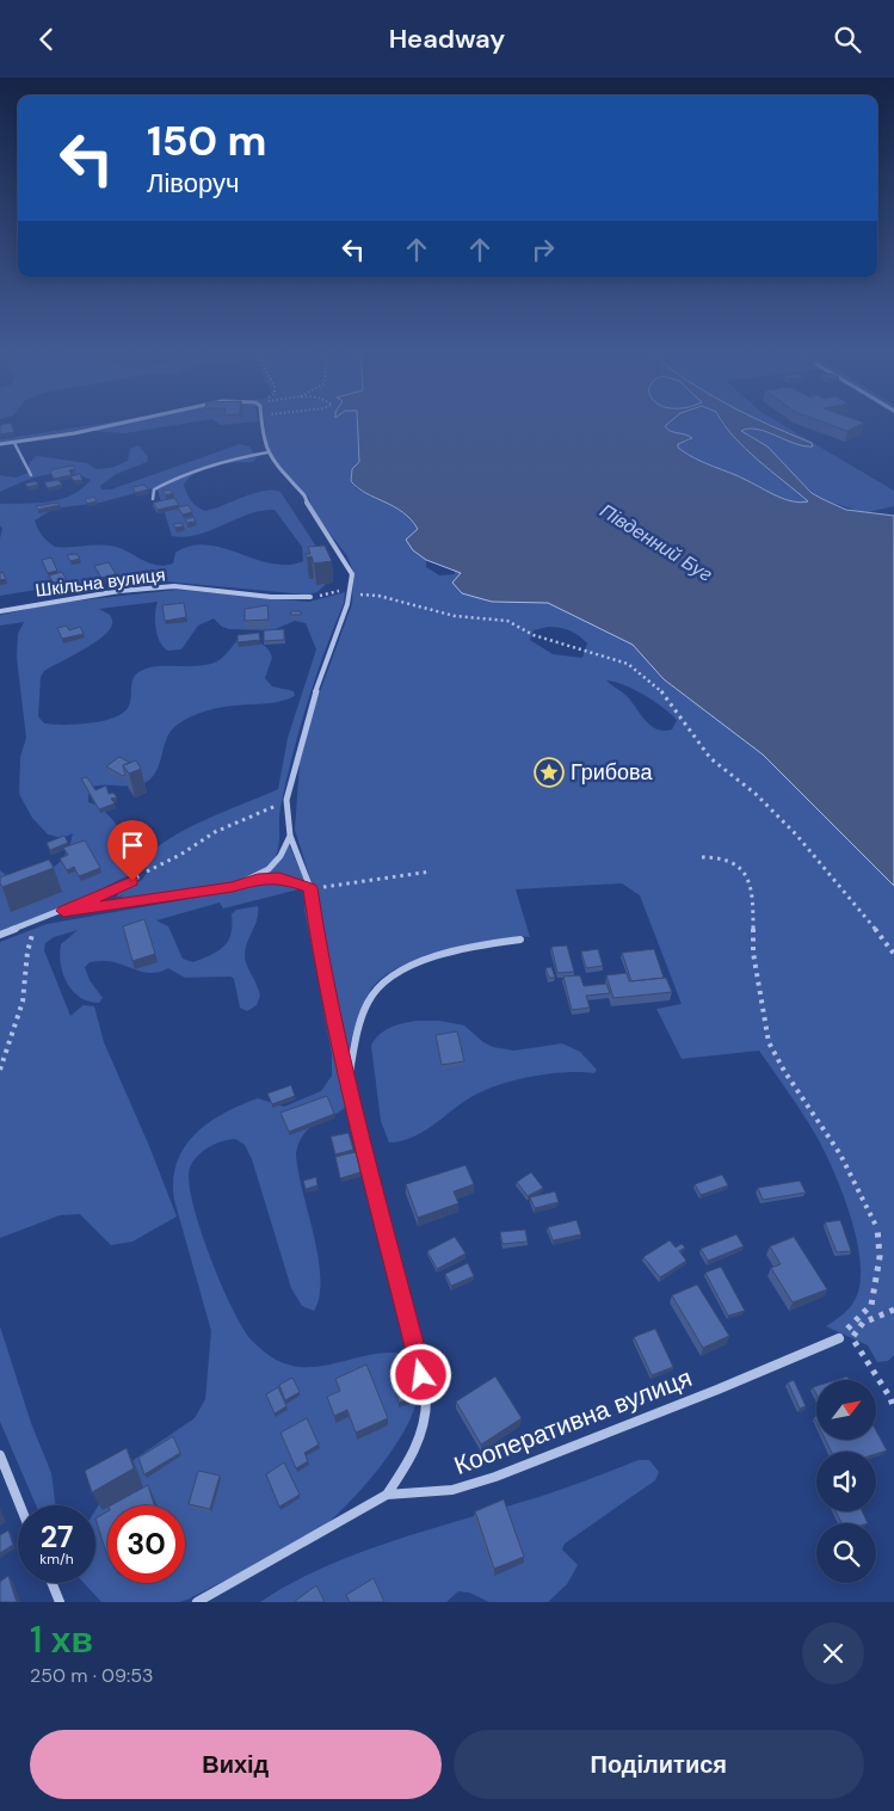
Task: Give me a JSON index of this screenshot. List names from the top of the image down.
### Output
{
  "streets": {
    "street": ["Шкільна вулиця", "Кооперативна вулиця"]
  },
  "water": ["Південний Буг"],
  "places": {
    "place": ["Грибова"]
  },
  "north": "top right",
  "page": {
    "header": "Headway",
    "turn": ["150 m", "Ліворуч"],
    "speed": "27 km/h",
    "limit": "30",
    "heading": ["1 хв", "250 m · 09:53"],
    "buttons": ["Вихід", "Поділитися"]
  }
}
